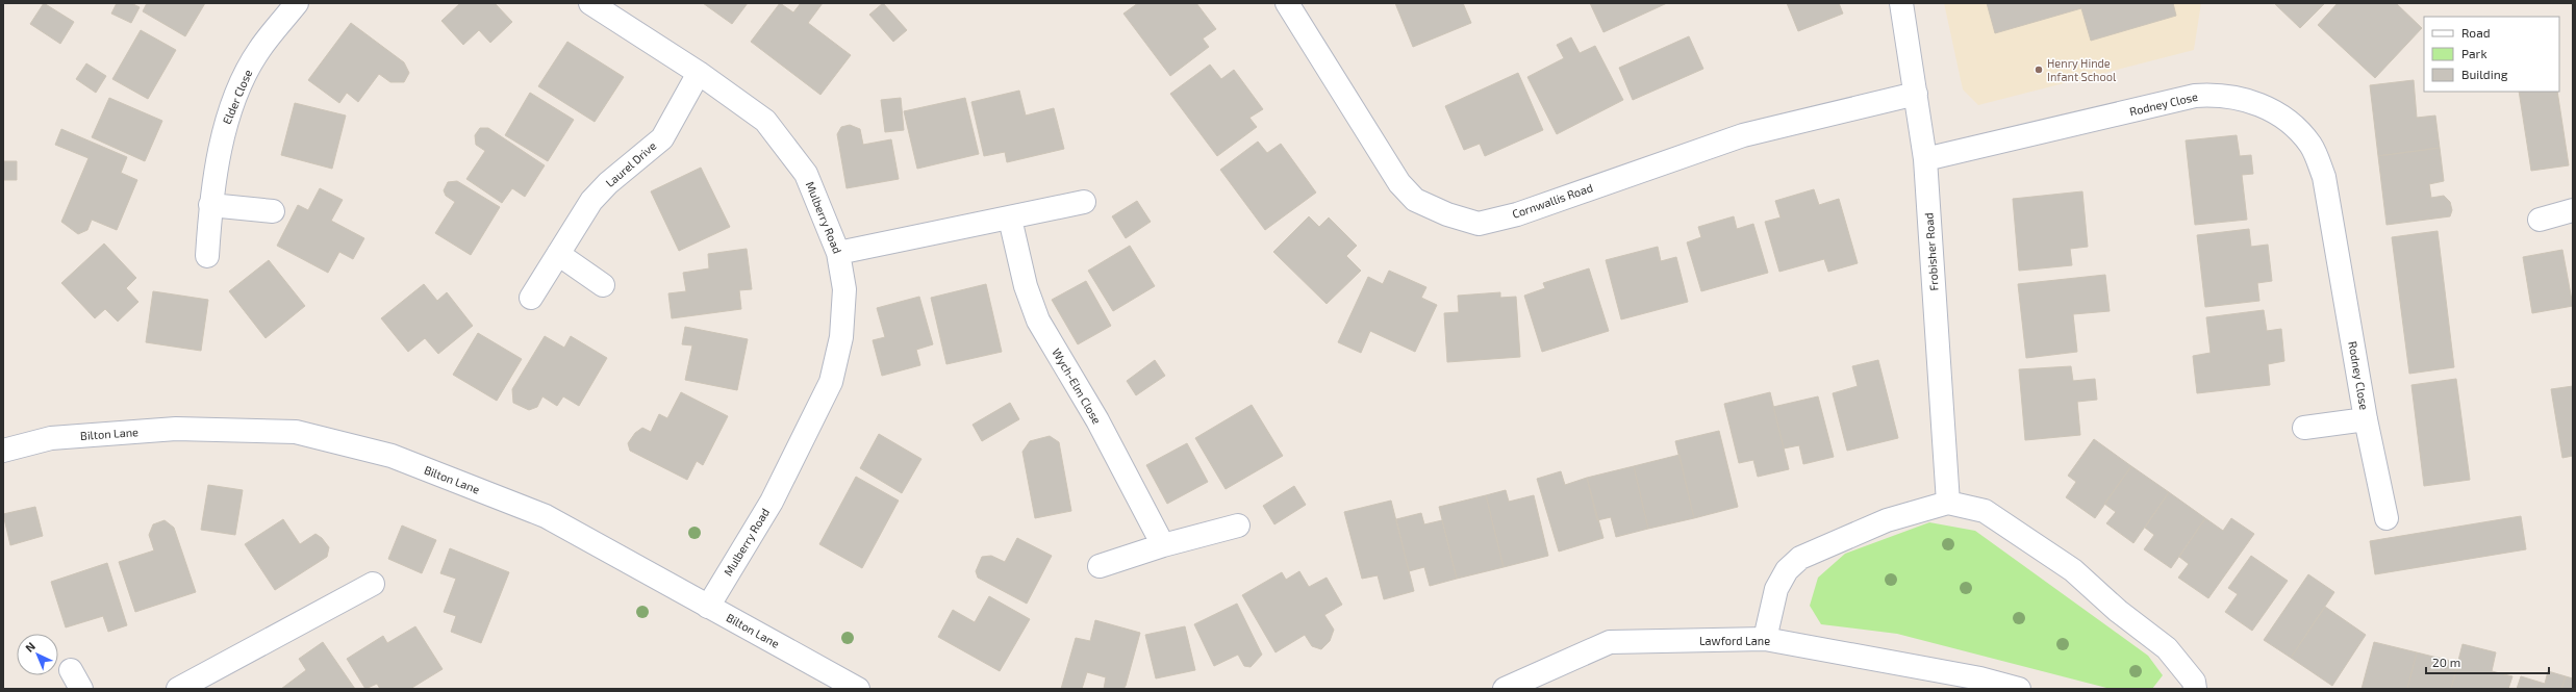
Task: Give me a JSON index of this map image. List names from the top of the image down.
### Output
{
  "streets": {
    "street": [
      "Elder Close",
      "Rodney Close",
      "Laurel Drive",
      "Cornwallis Road",
      "Mulberry Road",
      "Frobisher Road",
      "Wych-Elm Close",
      "Bilton Lane",
      "Lawford Lane"
    ]
  },
  "crossings": [
    ["Rodney Close", "Frobisher Road"],
    ["Laurel Drive", "Mulberry Road"],
    ["Cornwallis Road", "Frobisher Road"],
    ["Mulberry Road", "Bilton Lane"]
  ],
  "places": ["Henry Hinde Infant School"],
  "legend": ["Road", "Park", "Building"],
  "scale_bar": "20 m",
  "north": "top left"
}
